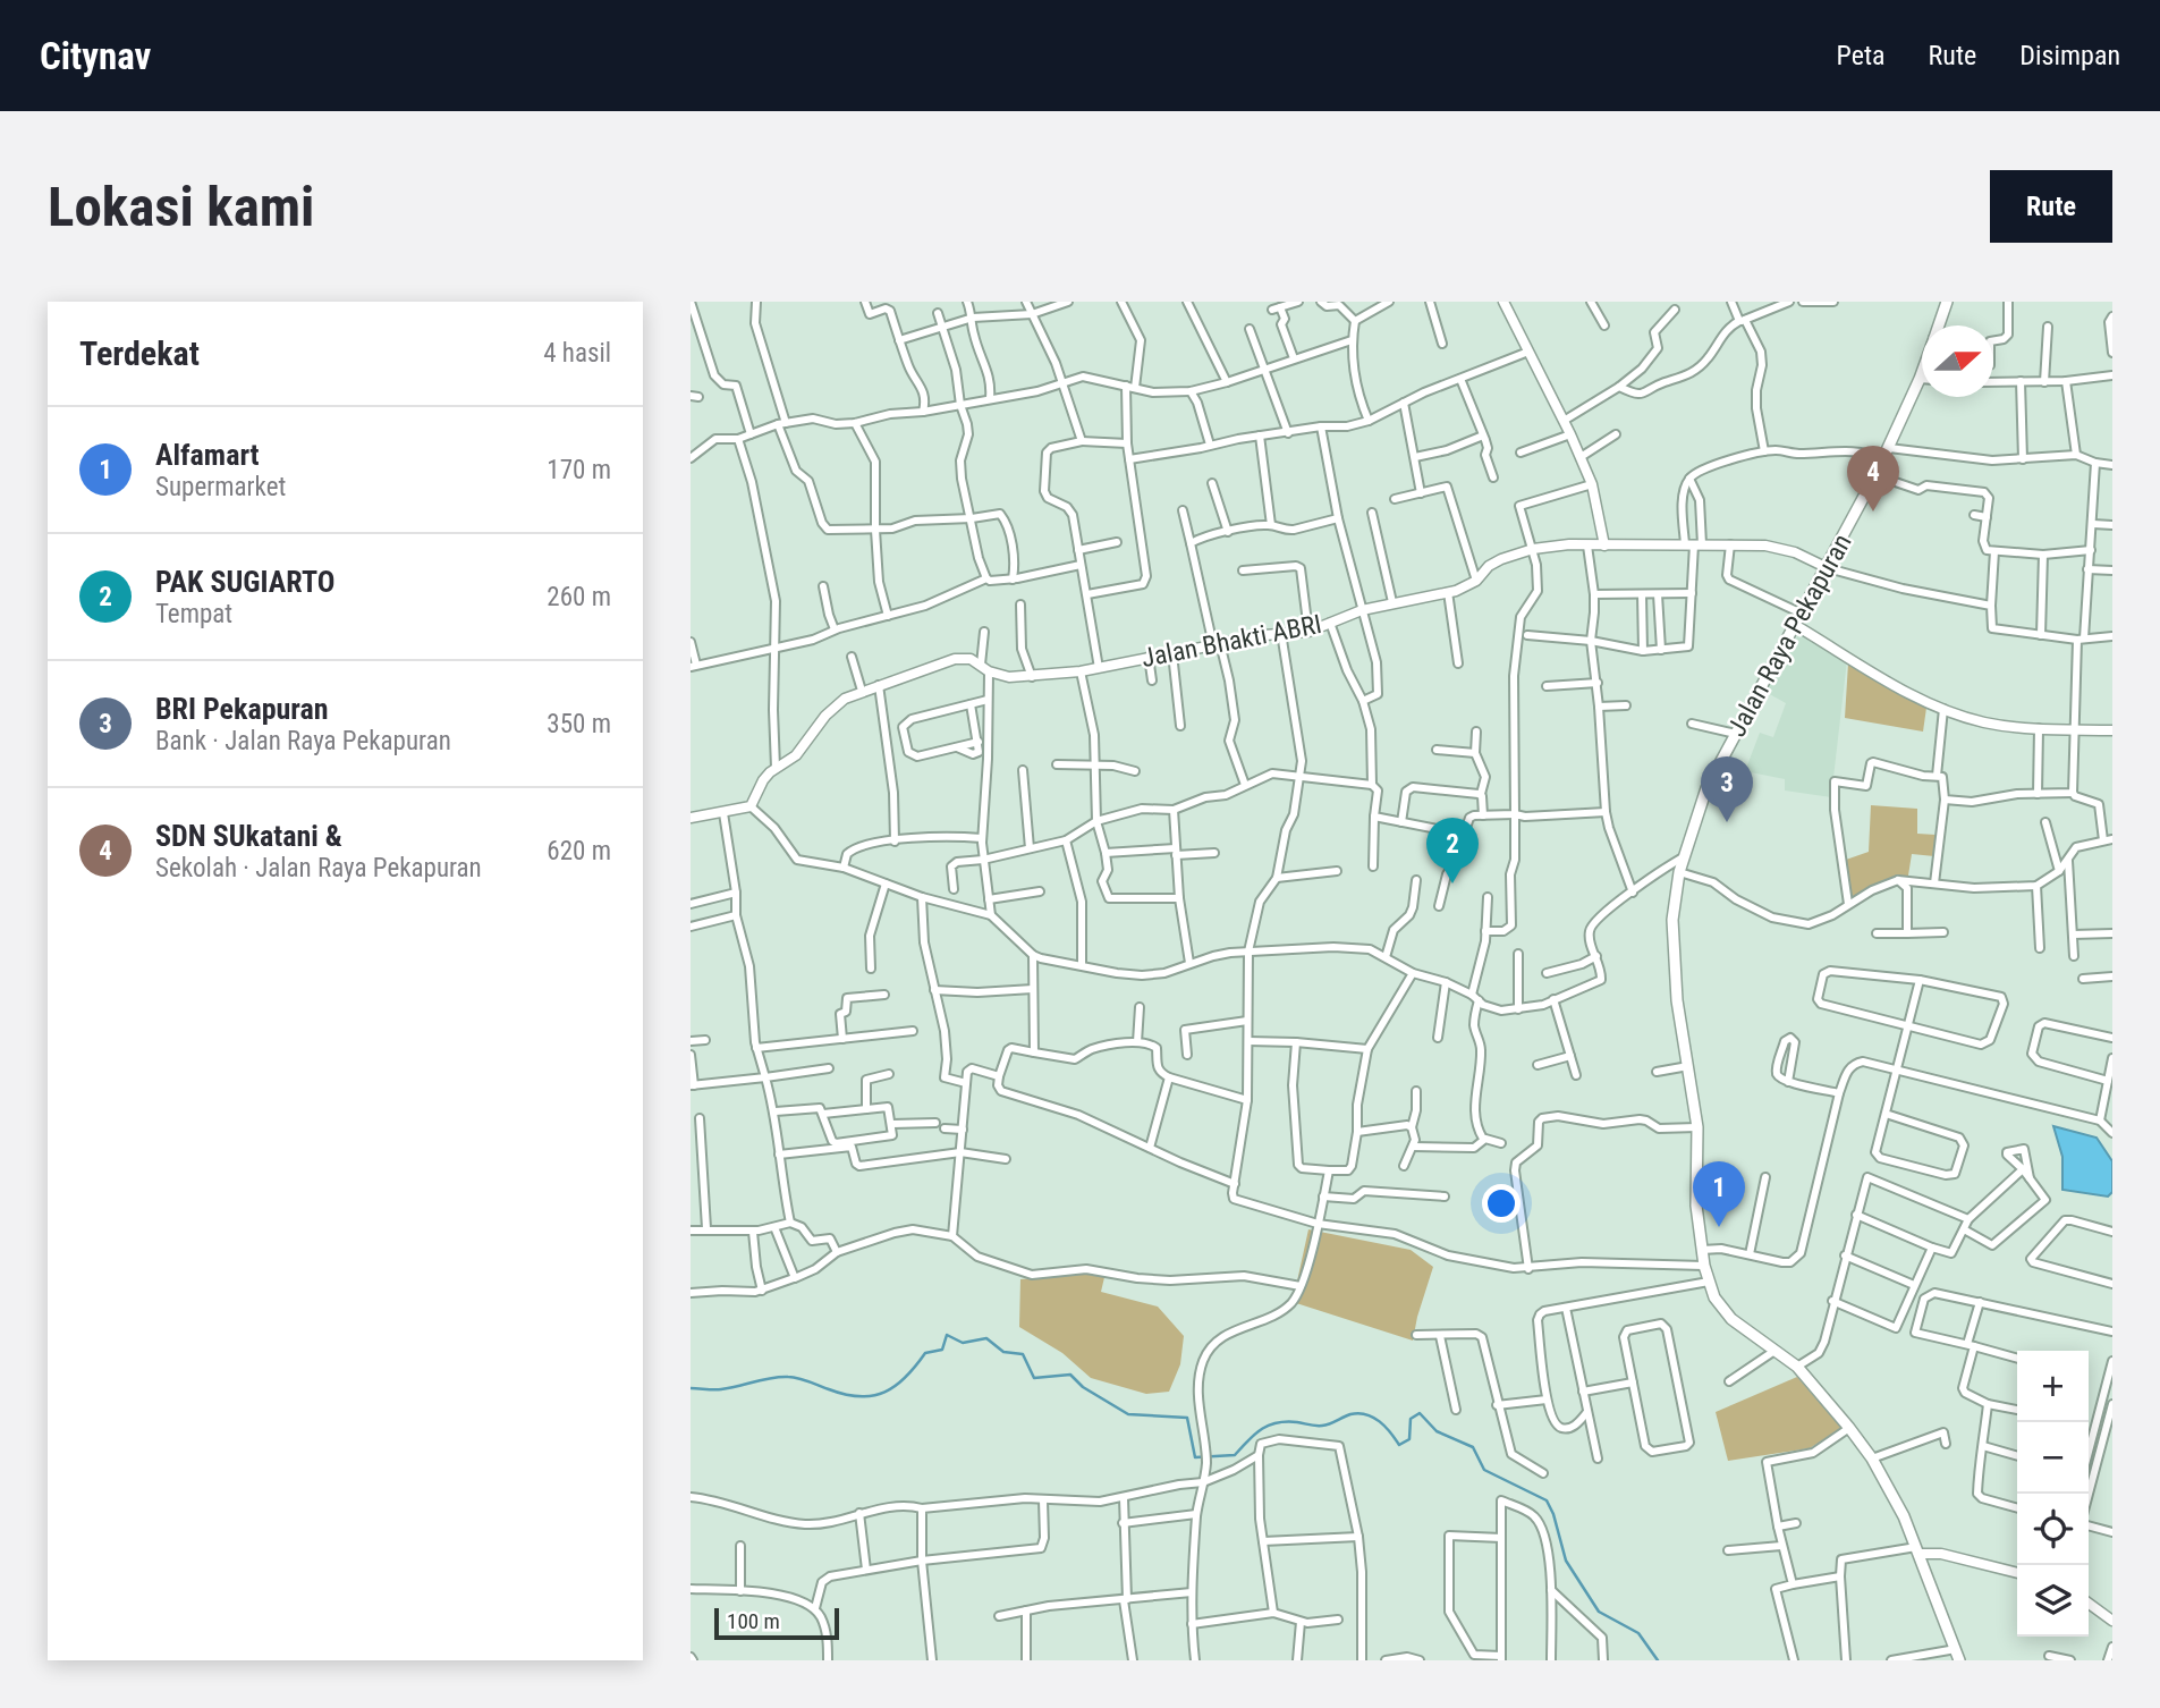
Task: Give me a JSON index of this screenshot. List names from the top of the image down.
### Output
{
  "streets": {
    "main road": ["Jalan Raya Pekapuran"],
    "street": ["Jalan Bhakti ABRI"]
  },
  "crossings": [
    ["Jalan Raya Pekapuran", "Jalan Bhakti ABRI"]
  ],
  "scale_bar": "100 m",
  "north": "right",
  "page": {
    "header": "Citynav",
    "nav": ["Peta", "Rute", "Disimpan"],
    "buttons": "Rute",
    "title": "Lokasi kami",
    "heading": ["Terdekat", "4 hasil"],
    "list": [
      {
        "mark": "1",
        "name": "Alfamart",
        "note": "Supermarket",
        "value": "170 m"
      },
      {
        "mark": "2",
        "name": "PAK SUGIARTO",
        "note": "Tempat",
        "value": "260 m"
      },
      {
        "mark": "3",
        "name": "BRI Pekapuran",
        "note": "Bank · Jalan Raya Pekapuran",
        "value": "350 m"
      },
      {
        "mark": "4",
        "name": "SDN SUkatani &",
        "note": "Sekolah · Jalan Raya Pekapuran",
        "value": "620 m"
      }
    ],
    "pins": [
      "4",
      "3",
      "2",
      "1"
    ],
    "map_buttons": ["+", "−"],
    "scale": "100 m"
  }
}
